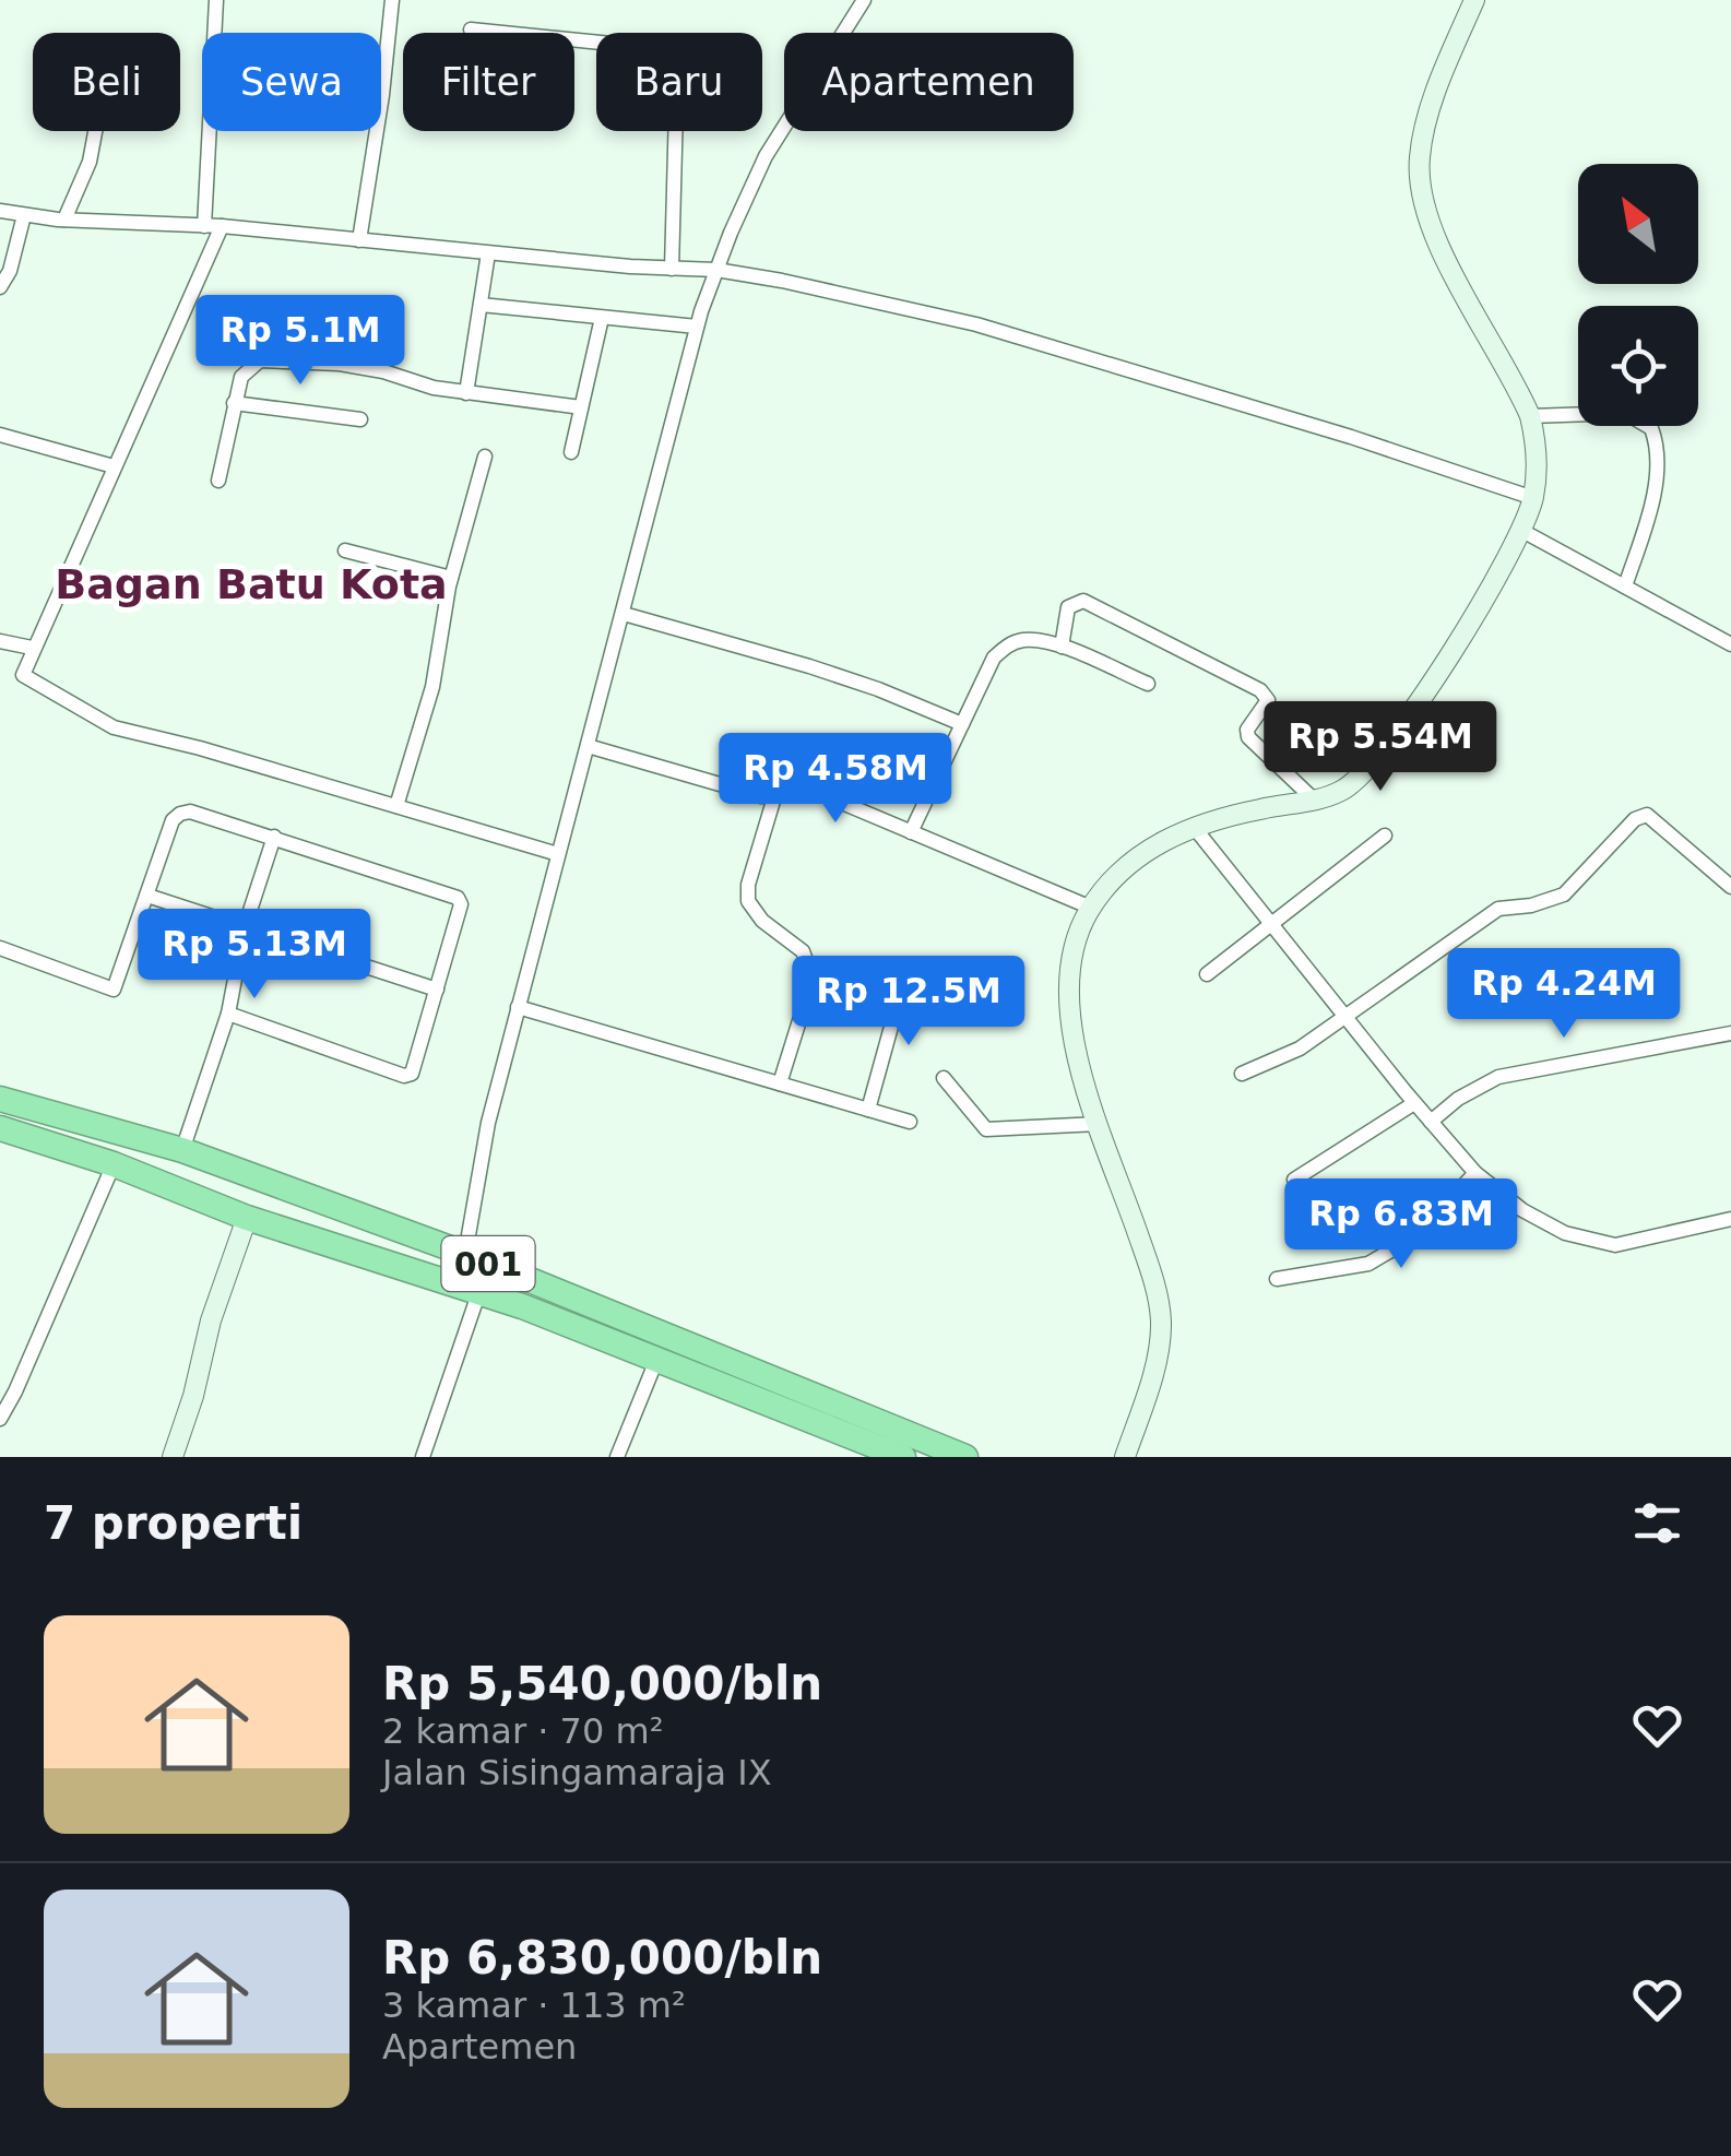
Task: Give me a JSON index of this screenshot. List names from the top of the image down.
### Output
{
  "streets": {
    "highway": ["001"]
  },
  "districts": ["Bagan Batu Kota"],
  "north": "top left",
  "page": {
    "chip": [
      "Beli",
      "Sewa",
      "Filter",
      "Baru",
      "Apartemen"
    ],
    "price": [
      "Rp 5.1M",
      "Rp 5.54M",
      "Rp 4.58M",
      "Rp 5.13M",
      "Rp 4.24M",
      "Rp 12.5M",
      "Rp 6.83M"
    ],
    "heading": "7 properti",
    "list": [
      {
        "name": "Rp 5,540,000/bln",
        "note": "2 kamar · 70 m² · Jalan Sisingamaraja IX"
      },
      {
        "name": "Rp 6,830,000/bln",
        "note": "3 kamar · 113 m² · Apartemen"
      }
    ]
  }
}
